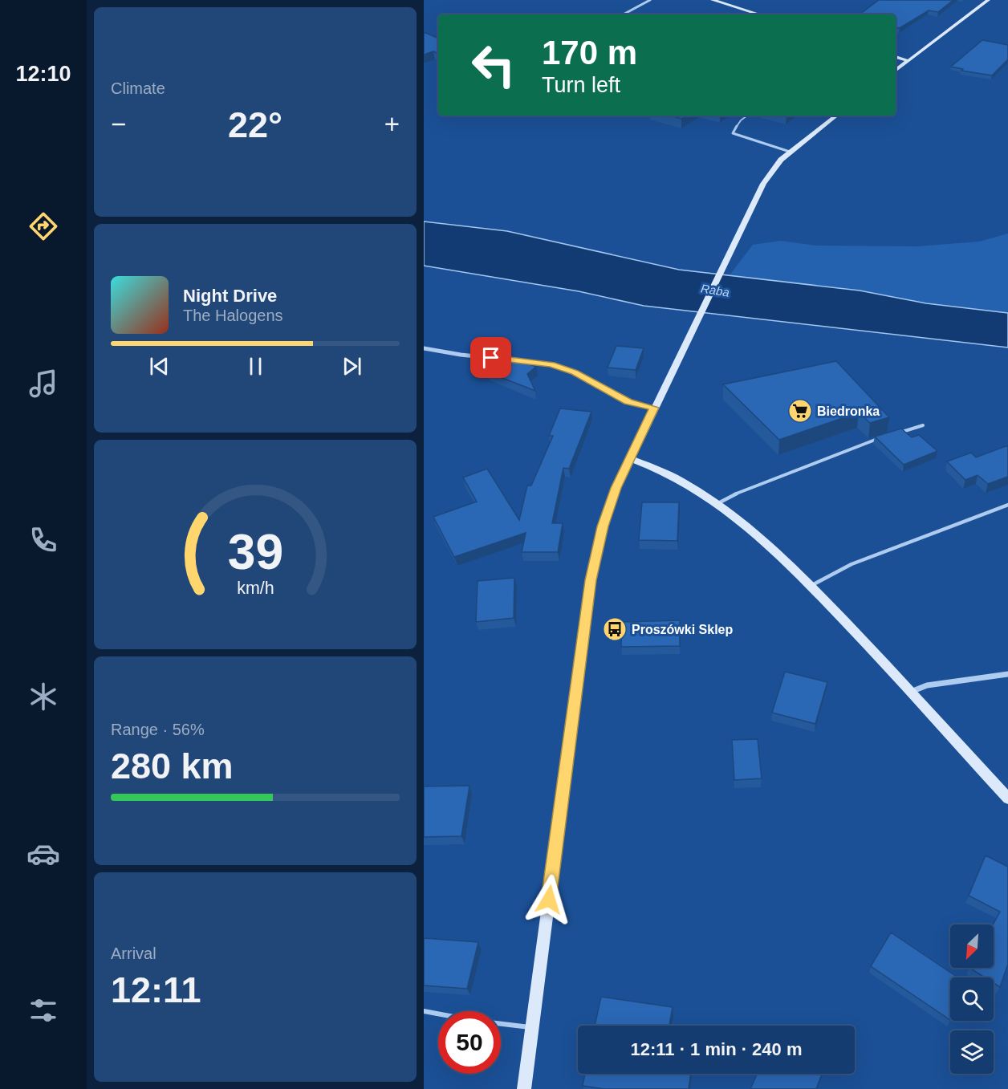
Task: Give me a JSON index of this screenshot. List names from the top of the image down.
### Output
{
  "water": ["Raba"],
  "places": {
    "supermarket": ["Biedronka"],
    "bus stop": ["Proszówki Sklep"]
  },
  "north": "bottom left",
  "page": {
    "tabs": "12:10",
    "tile": [
      "Climate",
      ["Range · 56%", "280 km"],
      ["Arrival", "12:11"]
    ],
    "turn": ["170 m", "Turn left"],
    "heat": ["−", "22°", "+"],
    "song": ["Night Drive", "The Halogens"],
    "limit": "50",
    "trip": "12:11 · 1 min · 240 m",
    "gauge": ["39", "km/h"]
  }
}
